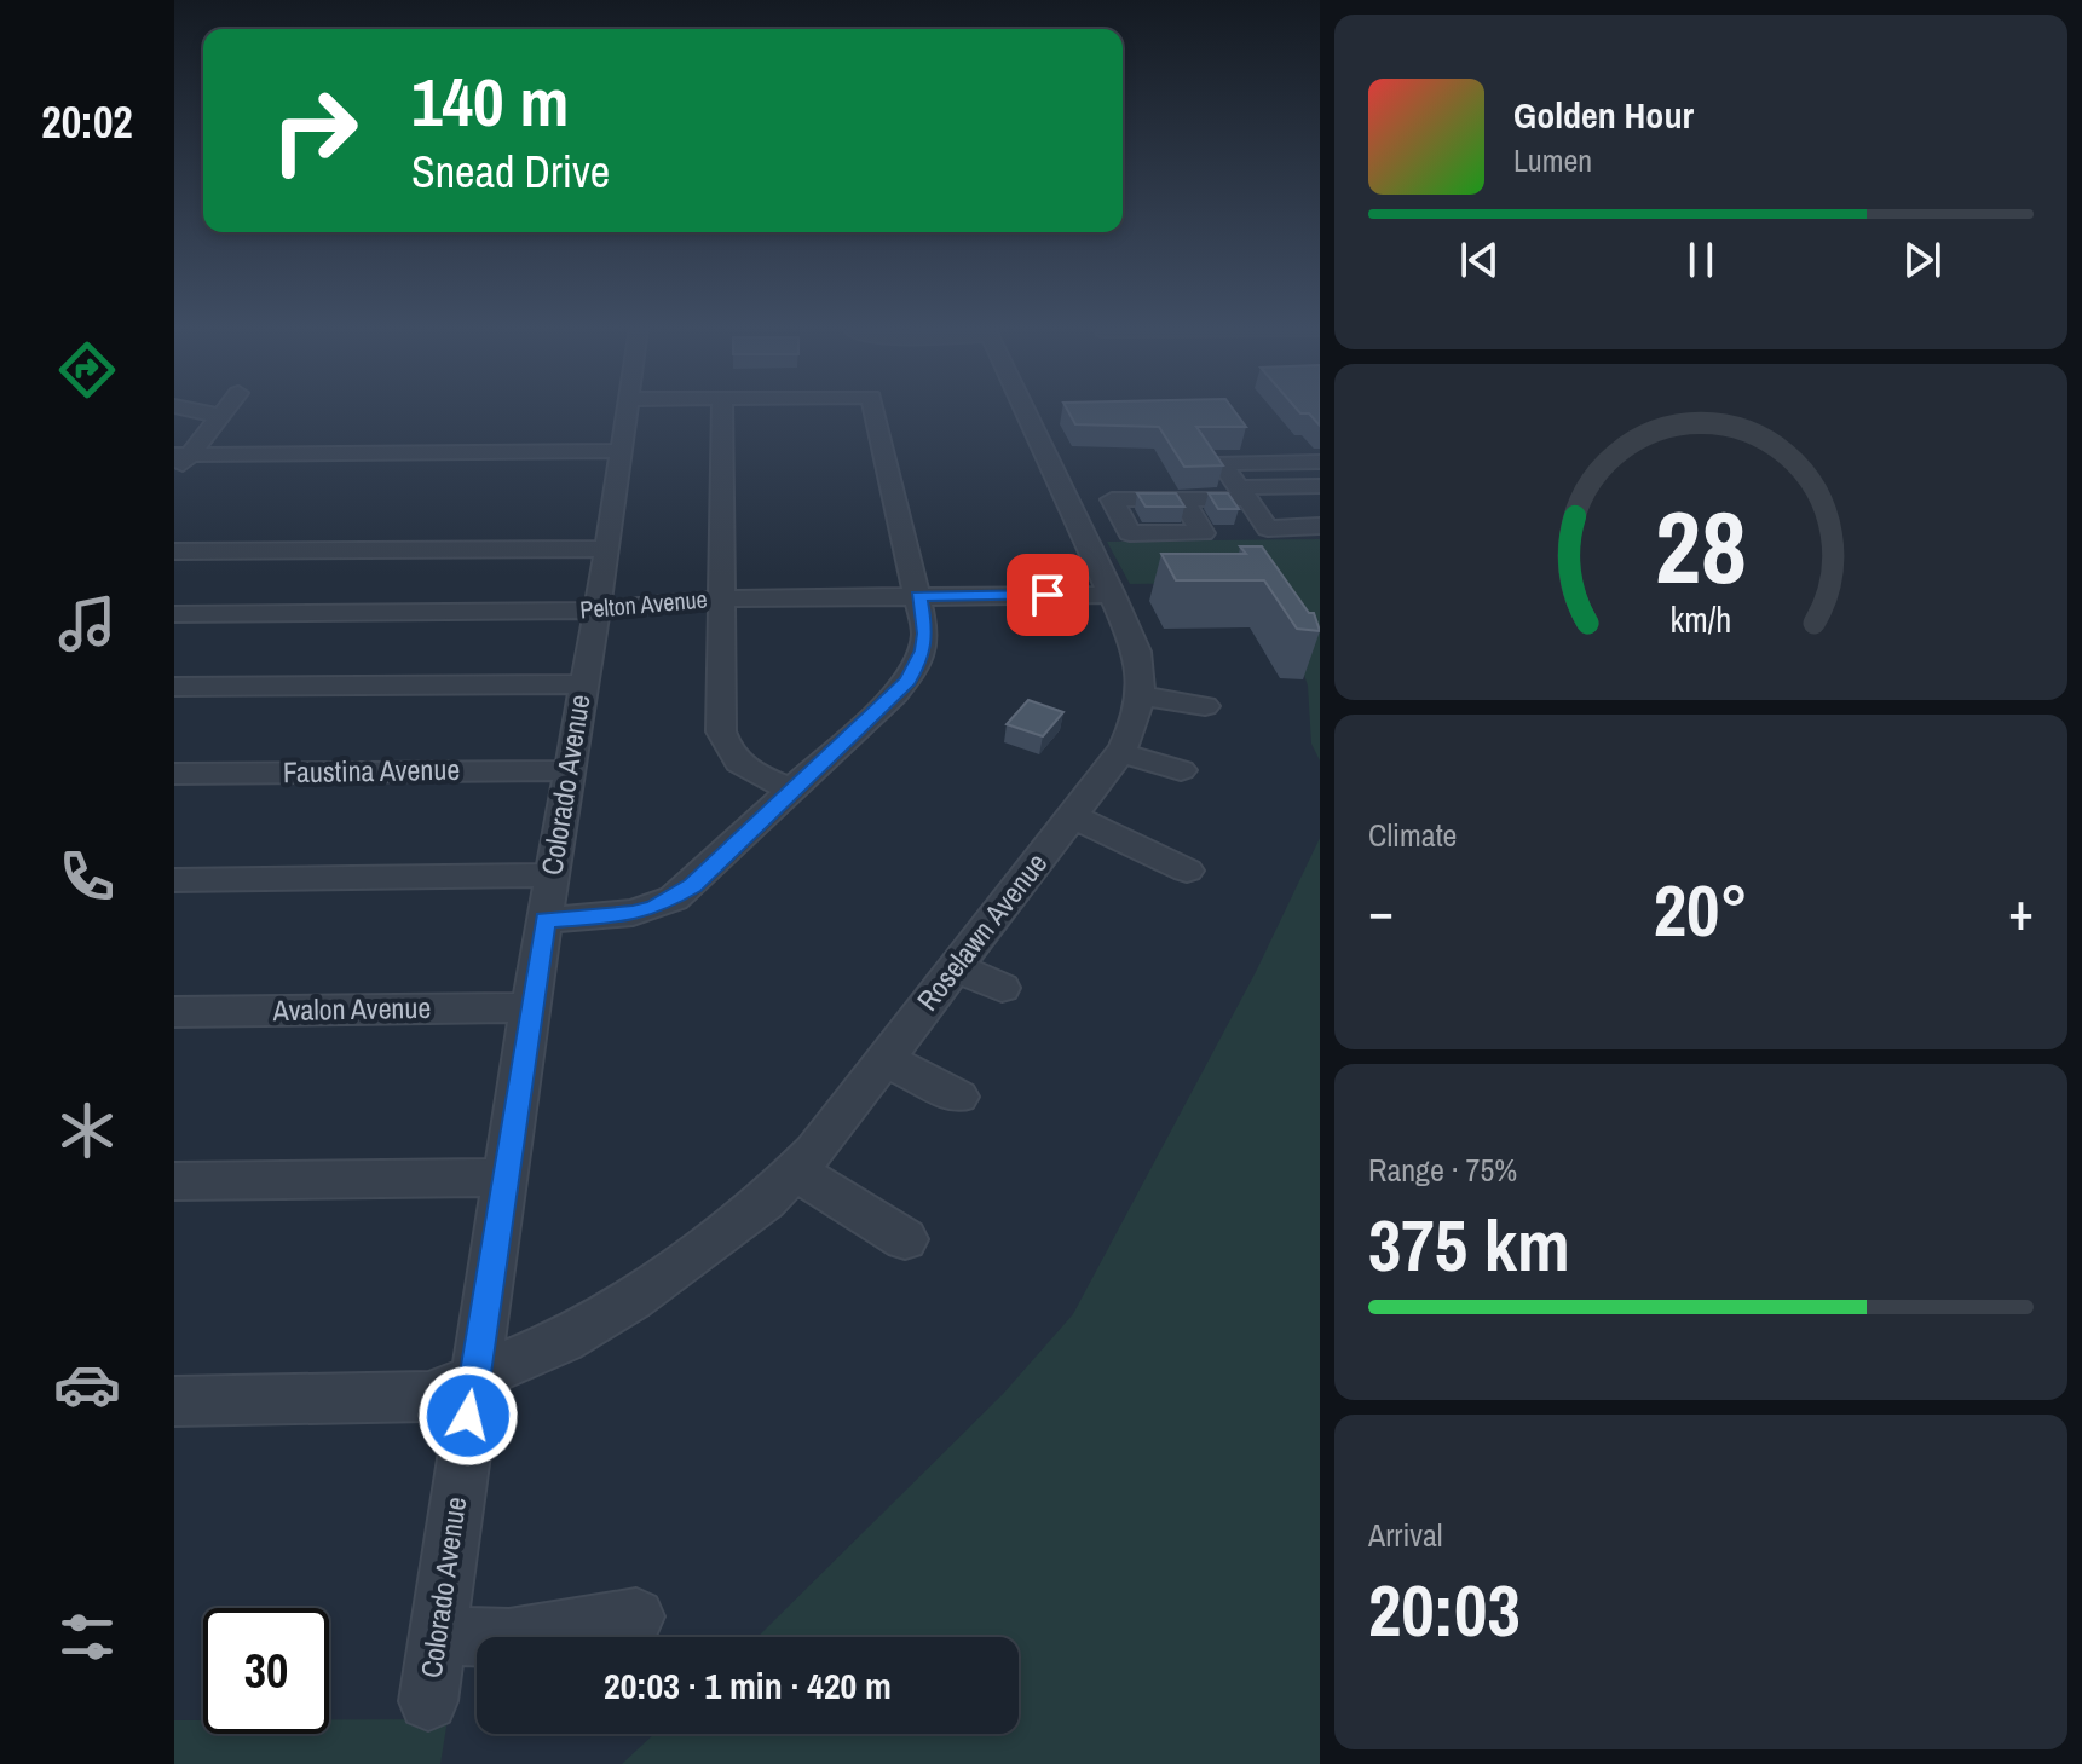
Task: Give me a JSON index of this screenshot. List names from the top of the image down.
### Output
{
  "streets": {
    "street": [
      "Pelton Avenue",
      "Faustina Avenue",
      "Colorado Avenue",
      "Roselawn Avenue",
      "Avalon Avenue"
    ]
  },
  "crossings": [
    ["Pelton Avenue", "Colorado Avenue"],
    ["Pelton Avenue", "Roselawn Avenue"],
    ["Faustina Avenue", "Colorado Avenue"],
    ["Colorado Avenue", "Roselawn Avenue"],
    ["Colorado Avenue", "Avalon Avenue"]
  ],
  "page": {
    "tabs": "20:02",
    "turn": ["140 m", "Snead Drive"],
    "song": ["Golden Hour", "Lumen"],
    "tile": [
      "Climate",
      ["Range · 75%", "375 km"],
      ["Arrival", "20:03"]
    ],
    "heat": ["−", "20°", "+"],
    "limit": "30",
    "trip": "20:03 · 1 min · 420 m",
    "gauge": ["28", "km/h"]
  }
}
